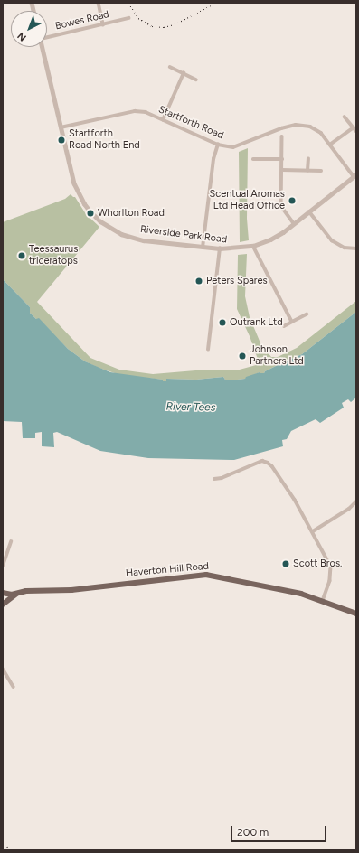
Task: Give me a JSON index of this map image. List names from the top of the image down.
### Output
{
  "streets": {
    "main road": ["Haverton Hill Road"],
    "street": ["Bowes Road", "Startforth Road", "Riverside Park Road"]
  },
  "crossings": [
    ["Startforth Road", "Riverside Park Road"]
  ],
  "water": ["River Tees"],
  "places": [
    "Startforth Road North End",
    "Scentual Aromas Ltd Head Office",
    "Whorlton Road",
    "Teessaurus triceratops",
    "Peters Spares",
    "Outrank Ltd",
    "Johnson Partners Ltd",
    "Scott Bros."
  ],
  "scale_bar": "200 m",
  "north": "bottom left"
}
